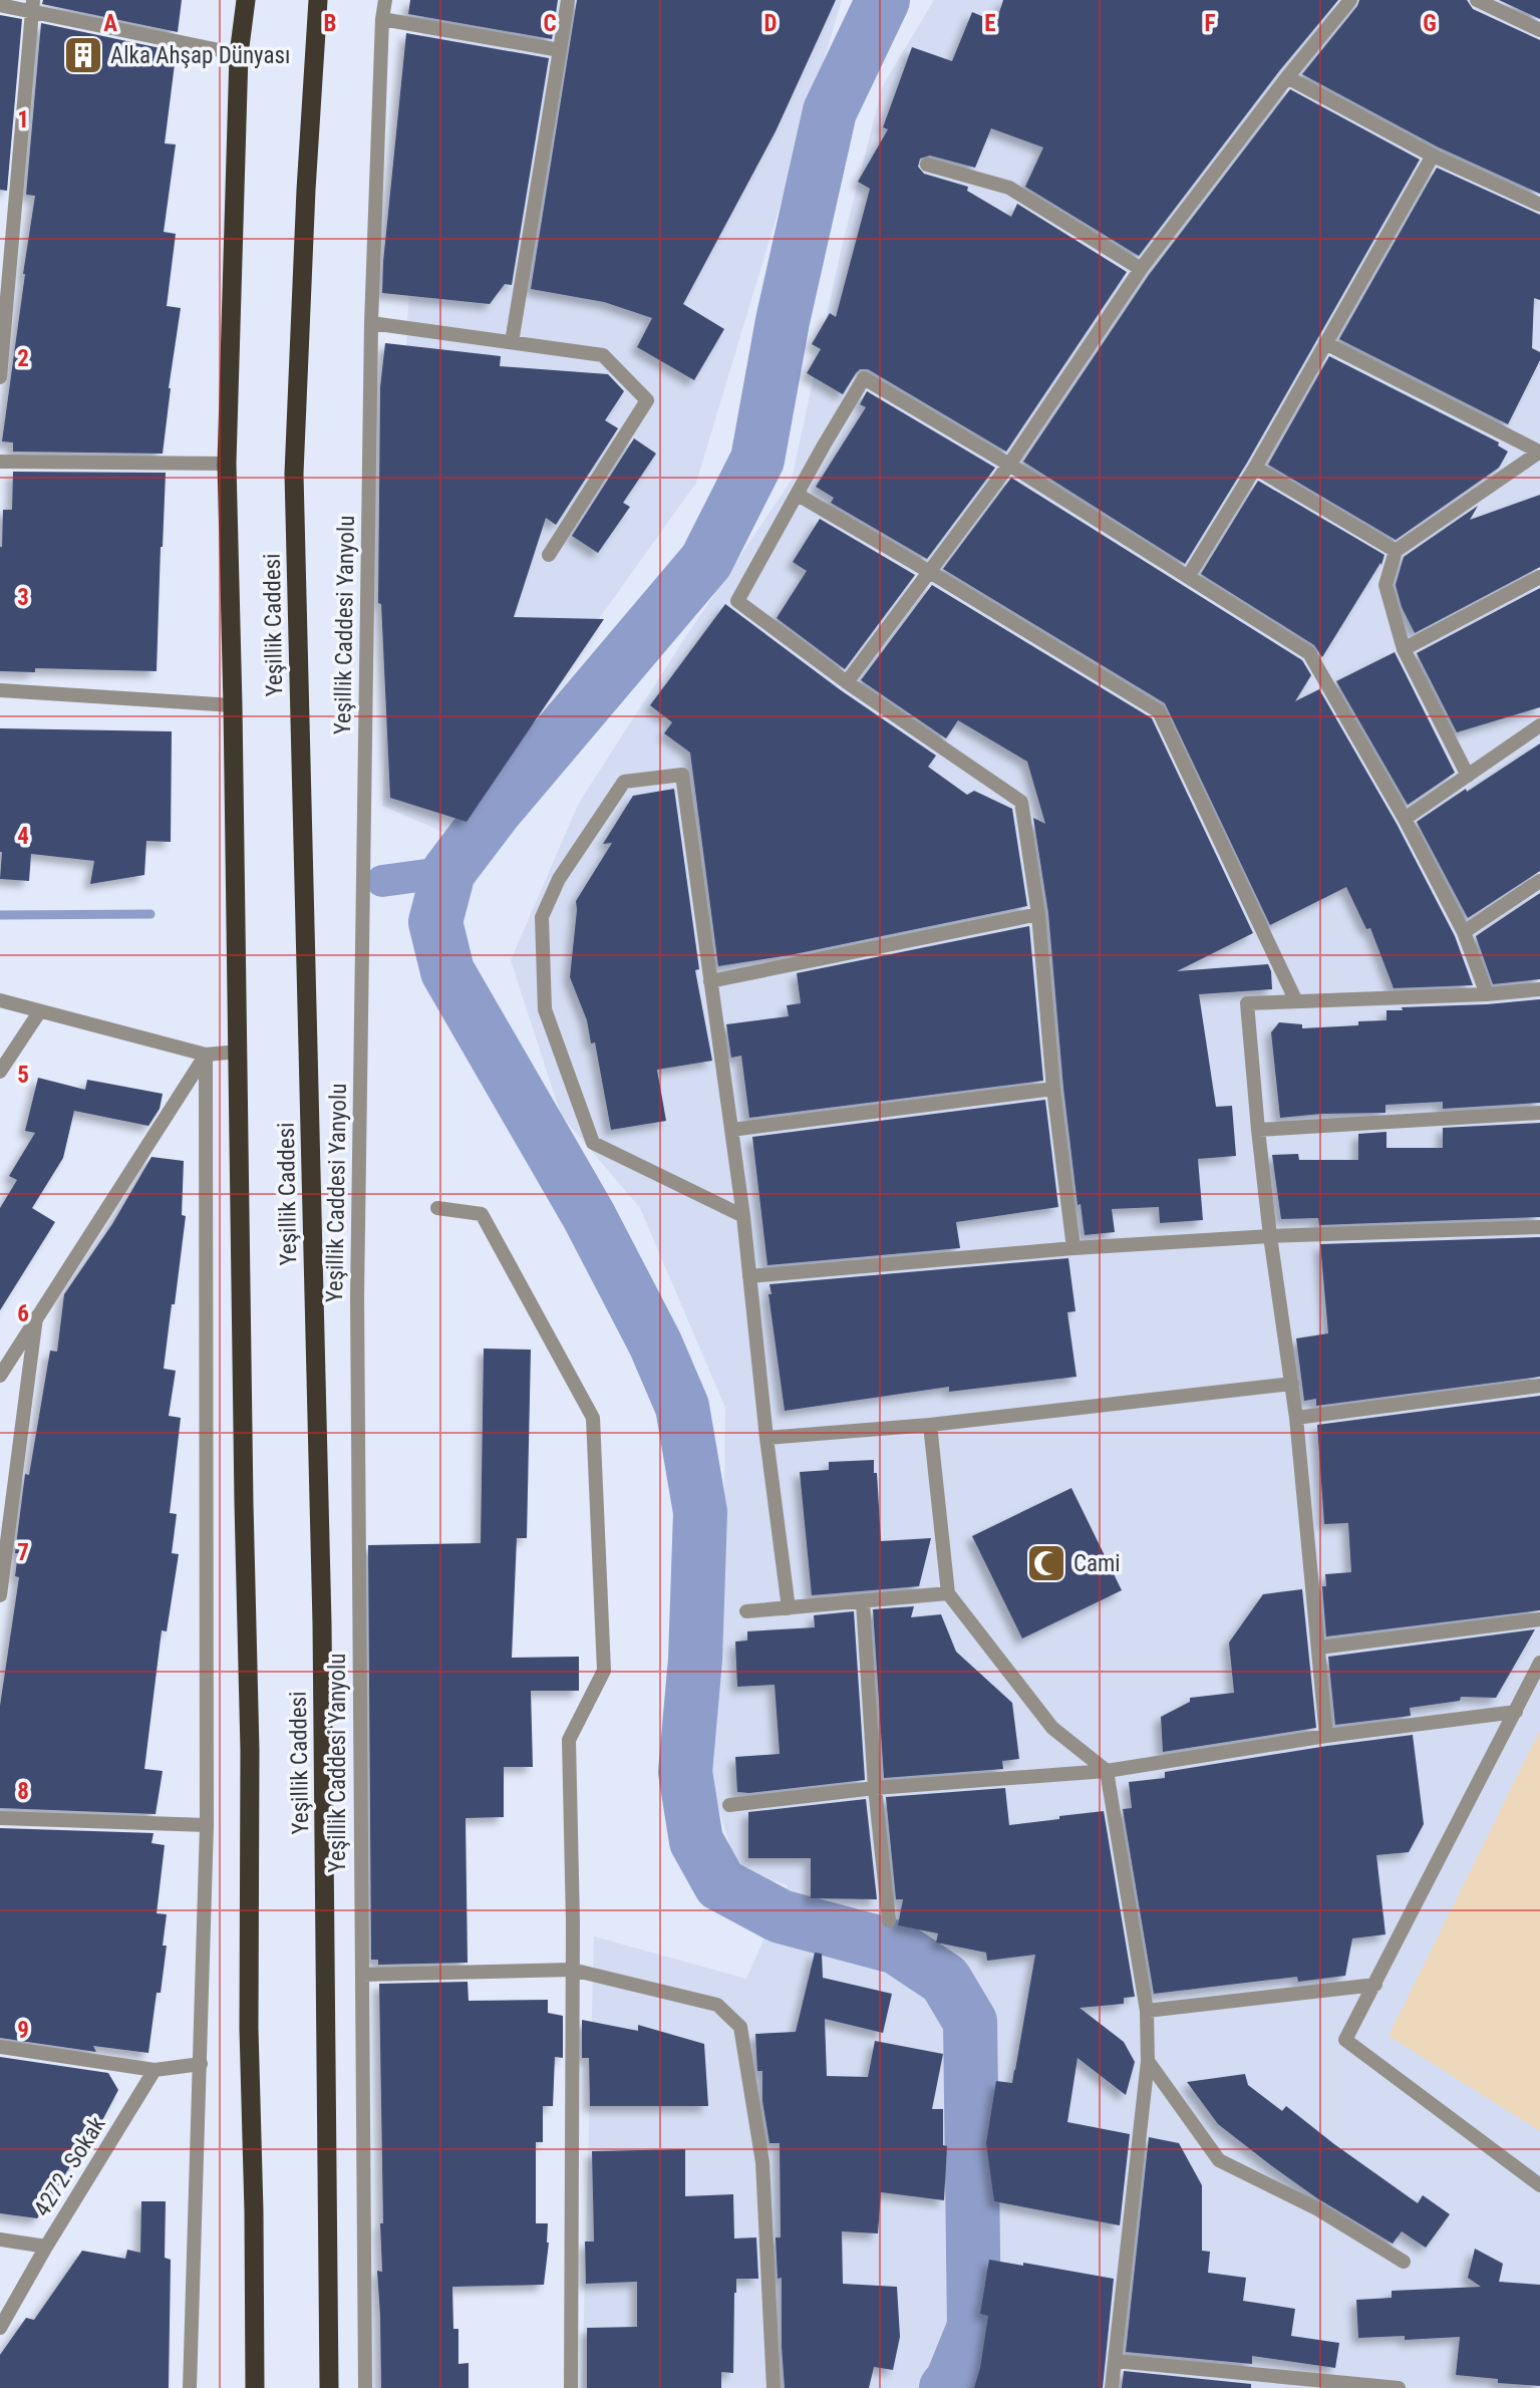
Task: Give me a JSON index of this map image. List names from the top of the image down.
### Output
{
  "streets": {
    "highway": ["Yeşillik Caddesi"],
    "street": ["Yeşillik Caddesi Yanyolu", "4272. Sokak"]
  },
  "places": {
    "building": ["Alka Ahşap Dünyası"],
    "mosque": ["Cami"]
  },
  "grid": {
    "columns": [
      "A",
      "B",
      "C",
      "D",
      "E",
      "F",
      "G"
    ],
    "rows": [
      "1",
      "2",
      "3",
      "4",
      "5",
      "6",
      "7",
      "8",
      "9"
    ]
  }
}
